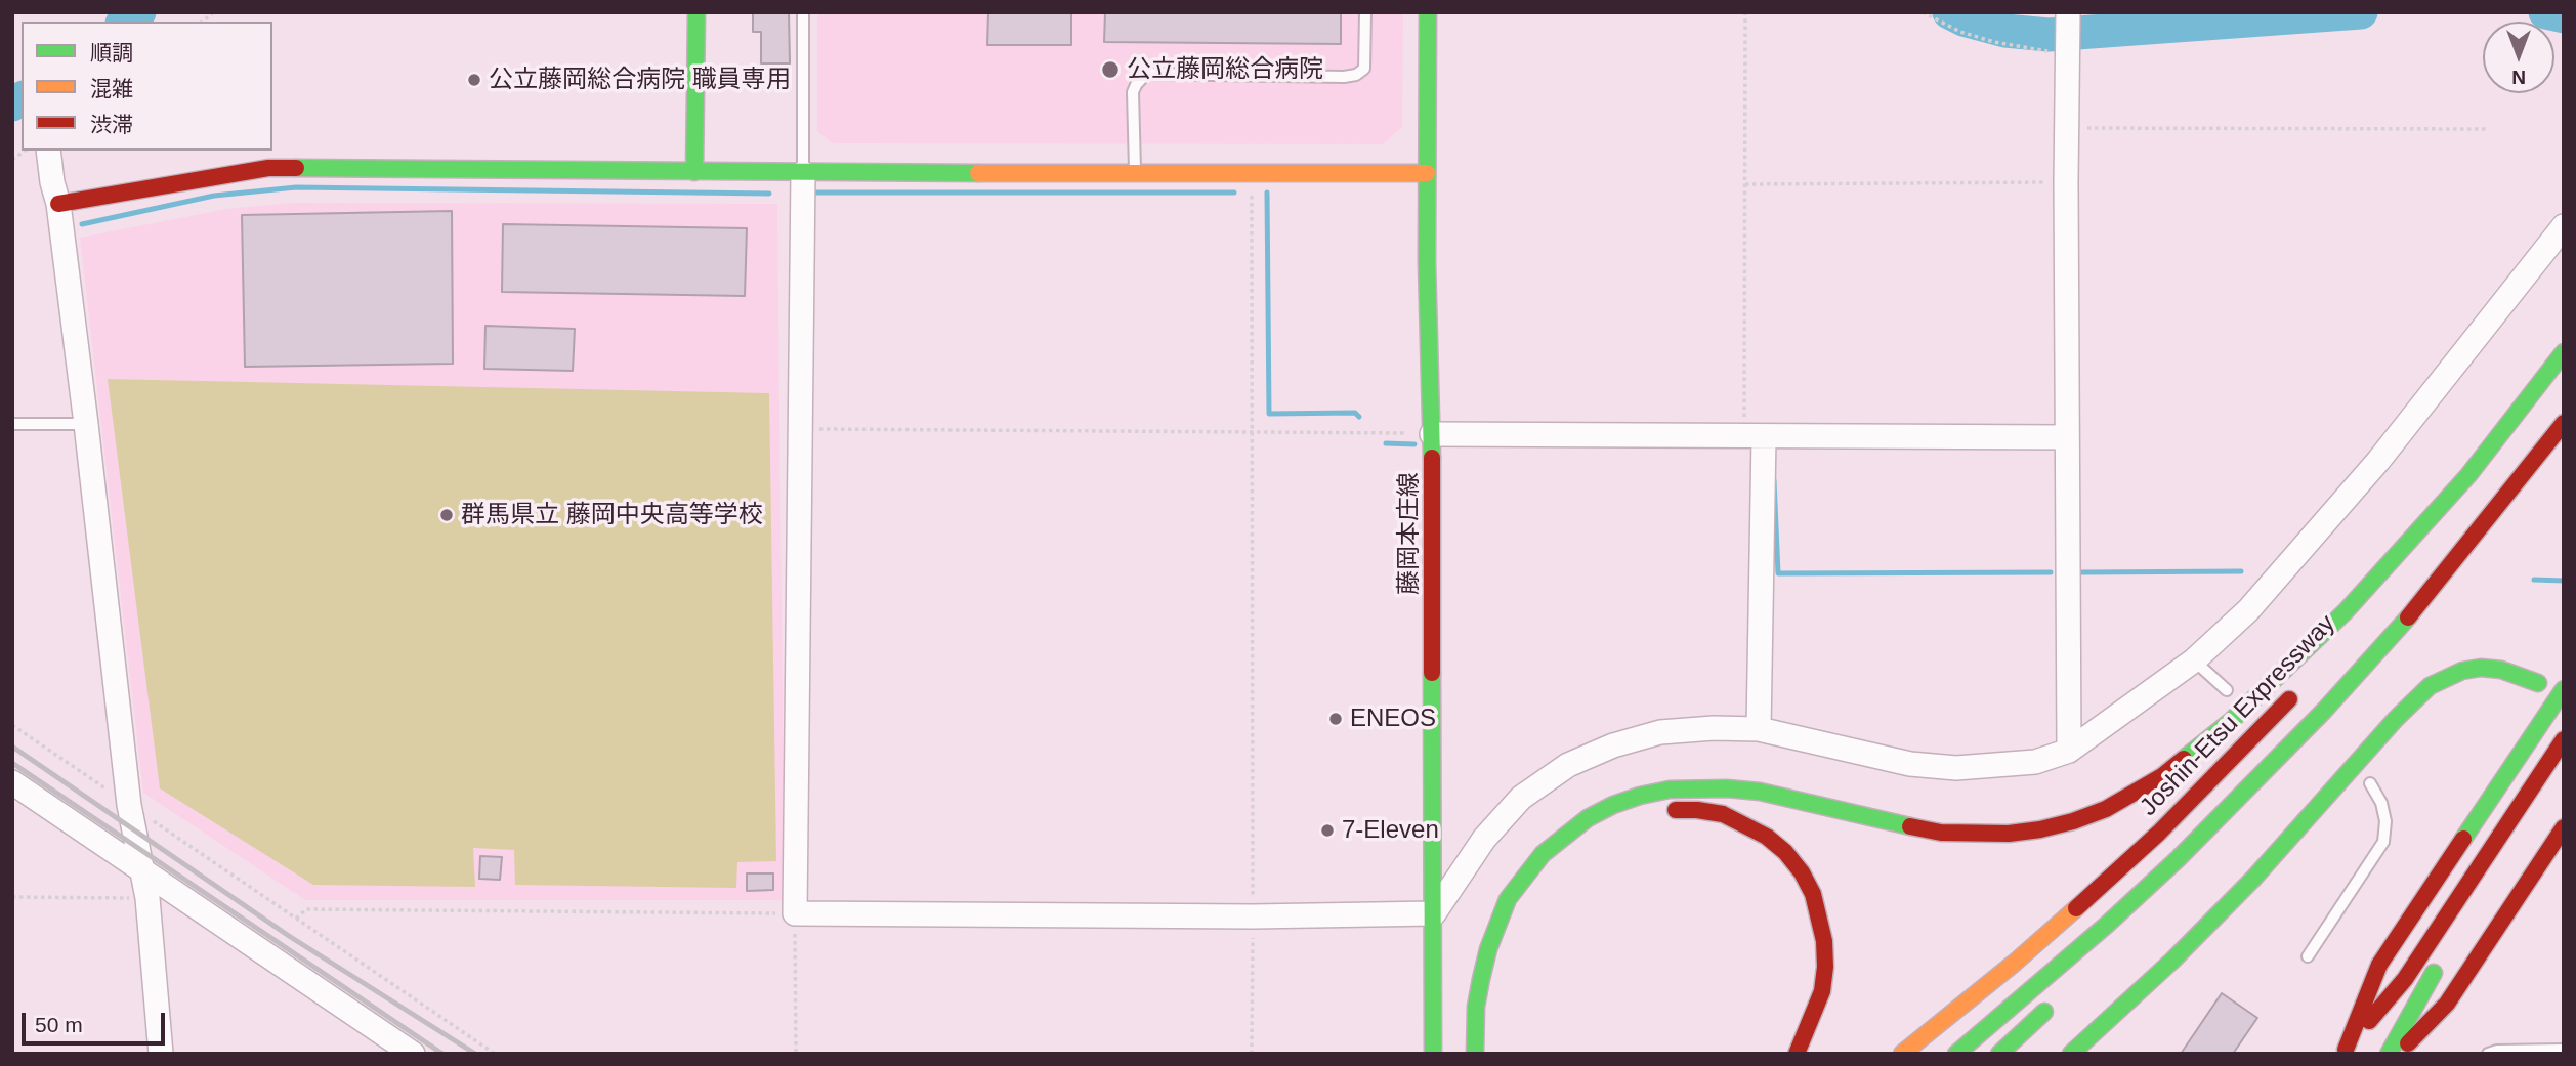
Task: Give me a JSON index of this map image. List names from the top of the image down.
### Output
{
  "streets": {
    "main road": ["藤岡本庄線", "Joshin-Etsu Expressway"]
  },
  "places": [
    "公立藤岡総合病院",
    "公立藤岡総合病院 職員専用",
    "群馬県立 藤岡中央高等学校",
    "ENEOS",
    "7-Eleven"
  ],
  "legend": ["順調", "混雑", "渋滞"],
  "scale_bar": "50 m",
  "north": "bottom"
}
